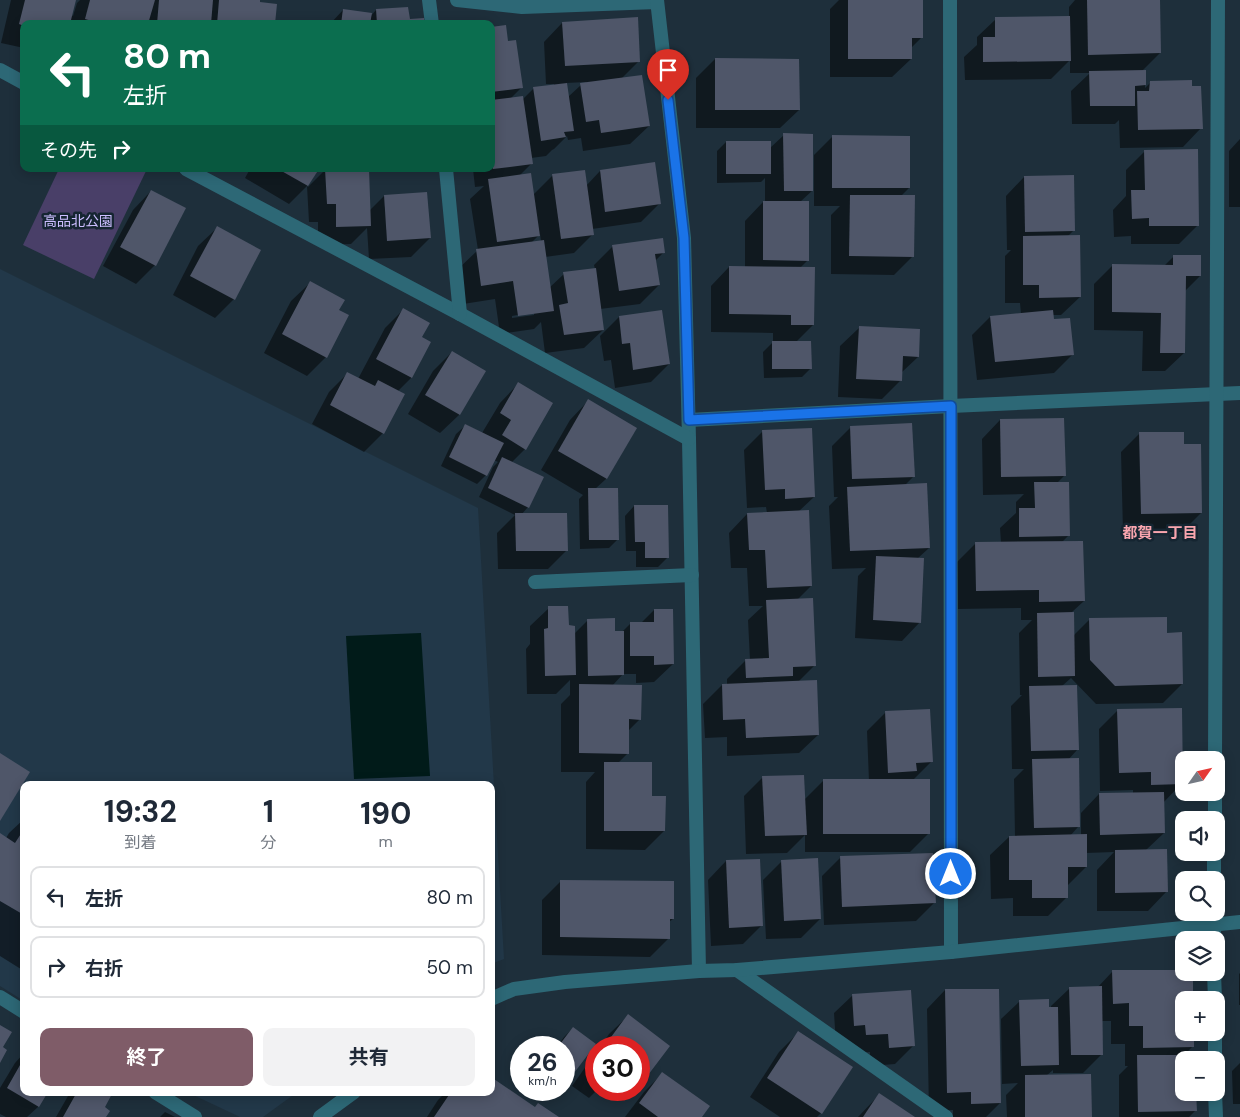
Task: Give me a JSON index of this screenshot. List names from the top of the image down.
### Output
{
  "districts": ["都賀一丁目"],
  "parks": ["高品北公園"],
  "north": "top right",
  "page": {
    "turn": ["80 m", "左折"],
    "then": "その先",
    "map_buttons": ["+", "−"],
    "eta": [
      "19:32",
      "到着",
      "1",
      "分",
      "190",
      "m"
    ],
    "list": [
      {
        "name": "左折",
        "value": "80 m"
      },
      {
        "name": "右折",
        "value": "50 m"
      }
    ],
    "buttons": ["終了", "共有"],
    "speed": "26 km/h",
    "limit": "30"
  }
}
